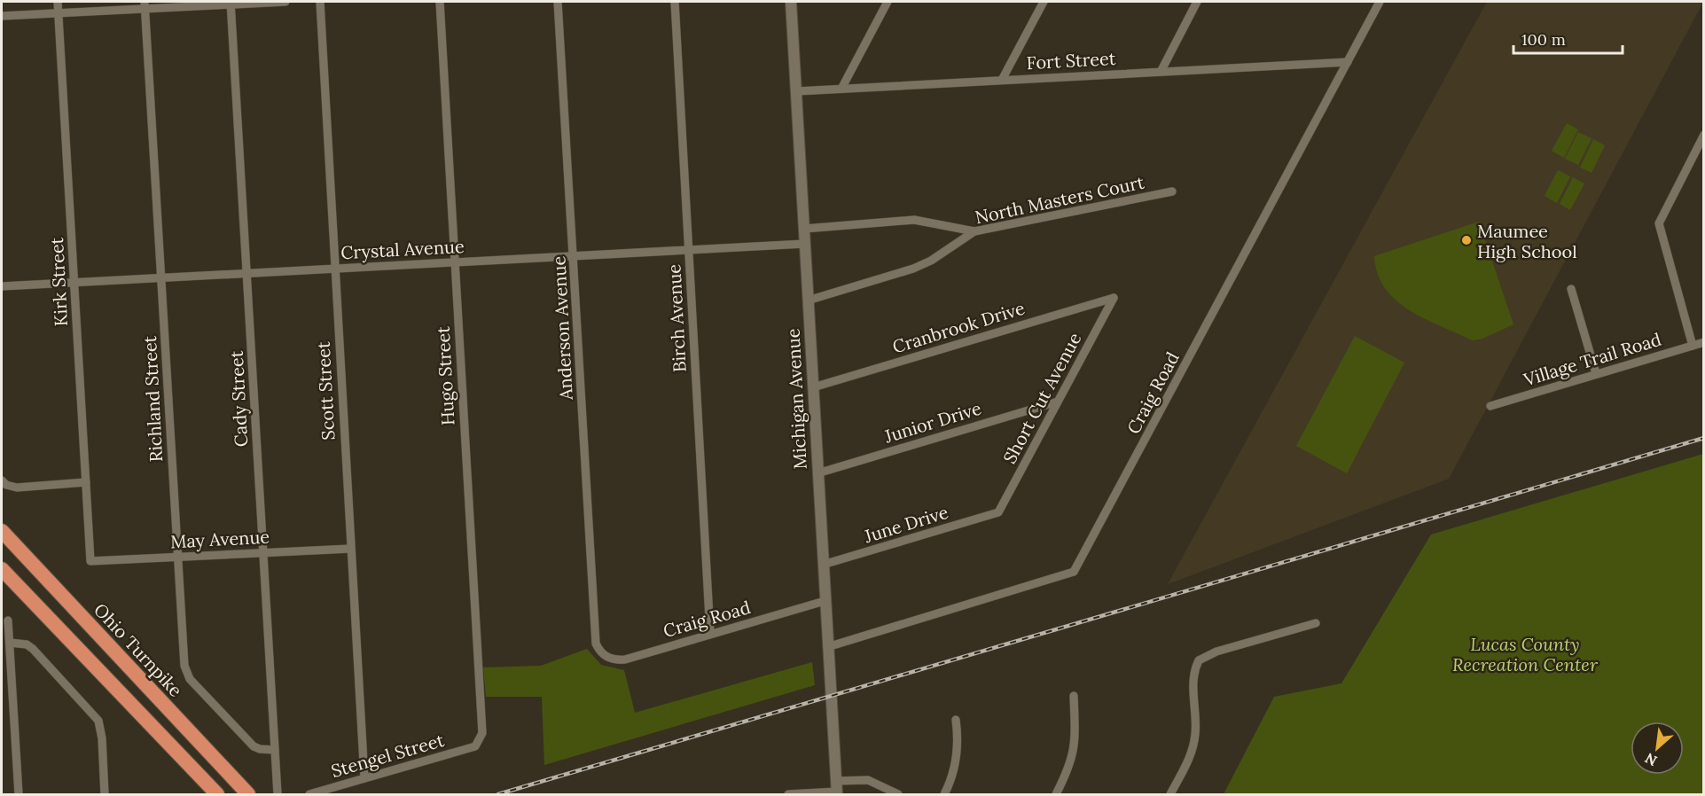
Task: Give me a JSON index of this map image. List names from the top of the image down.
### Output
{
  "streets": {
    "highway": ["Ohio Turnpike"],
    "street": [
      "Fort Street",
      "North Masters Court",
      "Crystal Avenue",
      "Kirk Street",
      "Birch Avenue",
      "Cranbrook Drive",
      "Anderson Avenue",
      "Village Trail Road",
      "Hugo Street",
      "Scott Street",
      "Craig Road",
      "Short Cut Avenue",
      "Richland Street",
      "Cady Street",
      "Michigan Avenue",
      "Junior Drive",
      "June Drive",
      "May Avenue",
      "Stengel Street"
    ]
  },
  "crossings": [
    ["Fort Street", "Craig Road"],
    ["Fort Street", "Michigan Avenue"],
    ["North Masters Court", "Michigan Avenue"],
    ["Crystal Avenue", "Kirk Street"],
    ["Crystal Avenue", "Birch Avenue"],
    ["Crystal Avenue", "Anderson Avenue"],
    ["Crystal Avenue", "Hugo Street"],
    ["Crystal Avenue", "Scott Street"],
    ["Crystal Avenue", "Richland Street"],
    ["Crystal Avenue", "Cady Street"],
    ["Crystal Avenue", "Michigan Avenue"],
    ["Kirk Street", "May Avenue"],
    ["Birch Avenue", "Craig Road"],
    ["Cranbrook Drive", "Short Cut Avenue"],
    ["Cranbrook Drive", "Michigan Avenue"],
    ["Anderson Avenue", "Craig Road"],
    ["Hugo Street", "Stengel Street"],
    ["Scott Street", "May Avenue"],
    ["Scott Street", "Stengel Street"],
    ["Craig Road", "Michigan Avenue"],
    ["Short Cut Avenue", "Junior Drive"],
    ["Short Cut Avenue", "June Drive"],
    ["Richland Street", "Cady Street"],
    ["Richland Street", "May Avenue"],
    ["Cady Street", "May Avenue"],
    ["Michigan Avenue", "Junior Drive"],
    ["Michigan Avenue", "June Drive"]
  ],
  "parks": ["Lucas County Recreation Center"],
  "places": ["Maumee High School"],
  "scale_bar": "100 m",
  "north": "bottom left"
}
